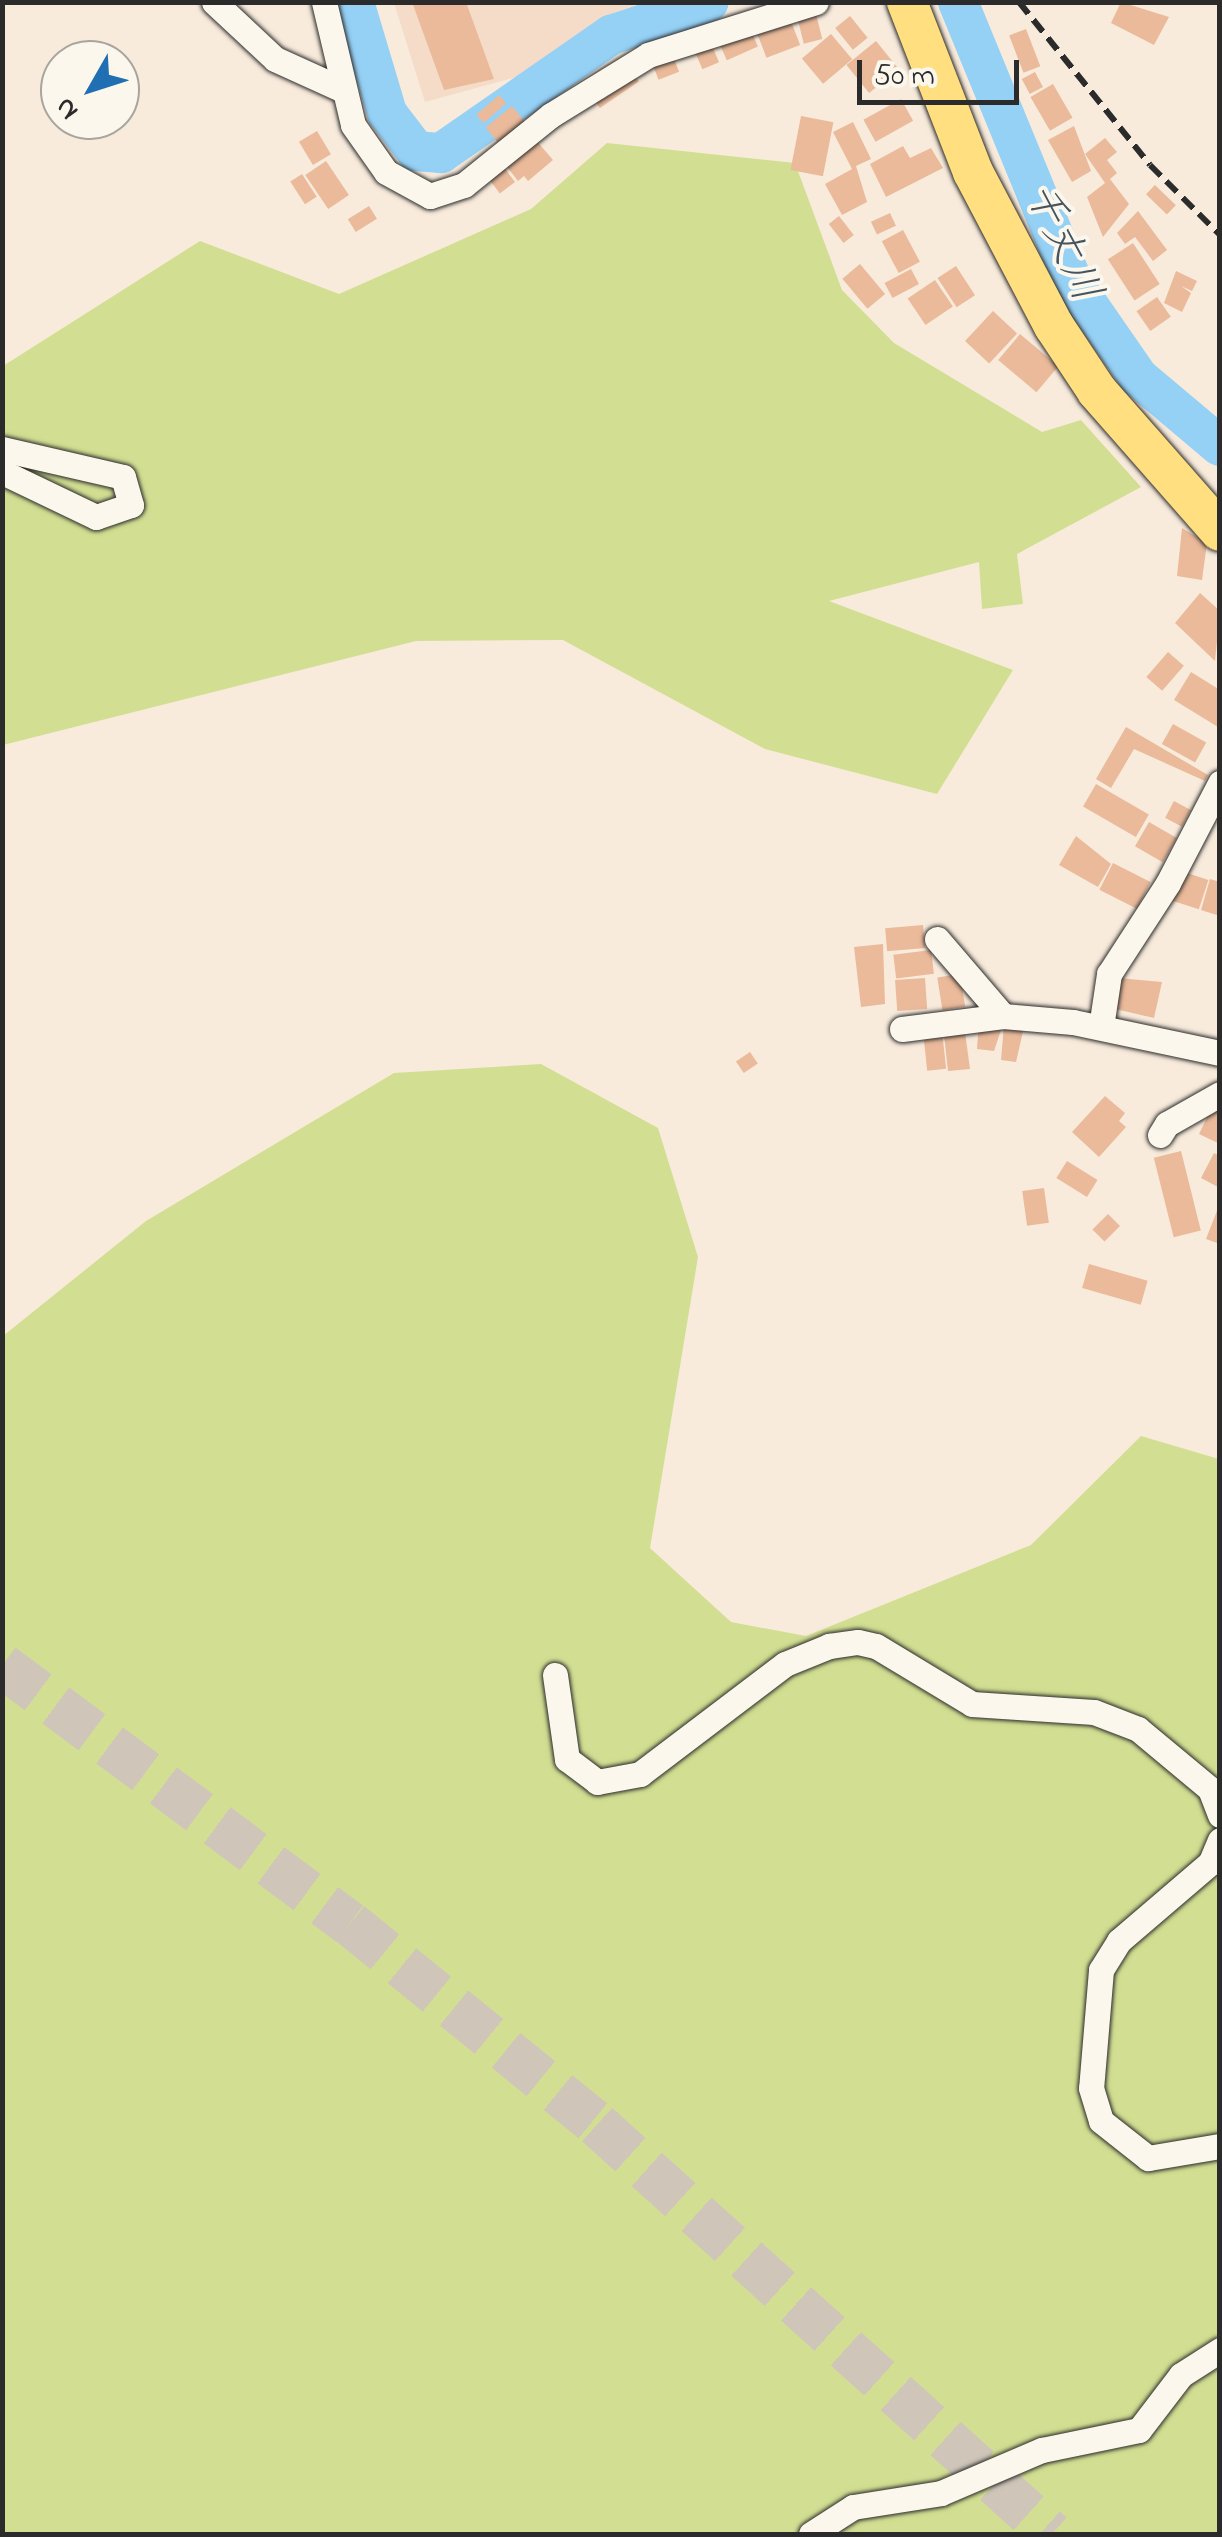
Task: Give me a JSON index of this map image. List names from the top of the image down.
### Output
{
  "water": ["千丈川"],
  "scale_bar": "50 m",
  "north": "bottom left"
}
